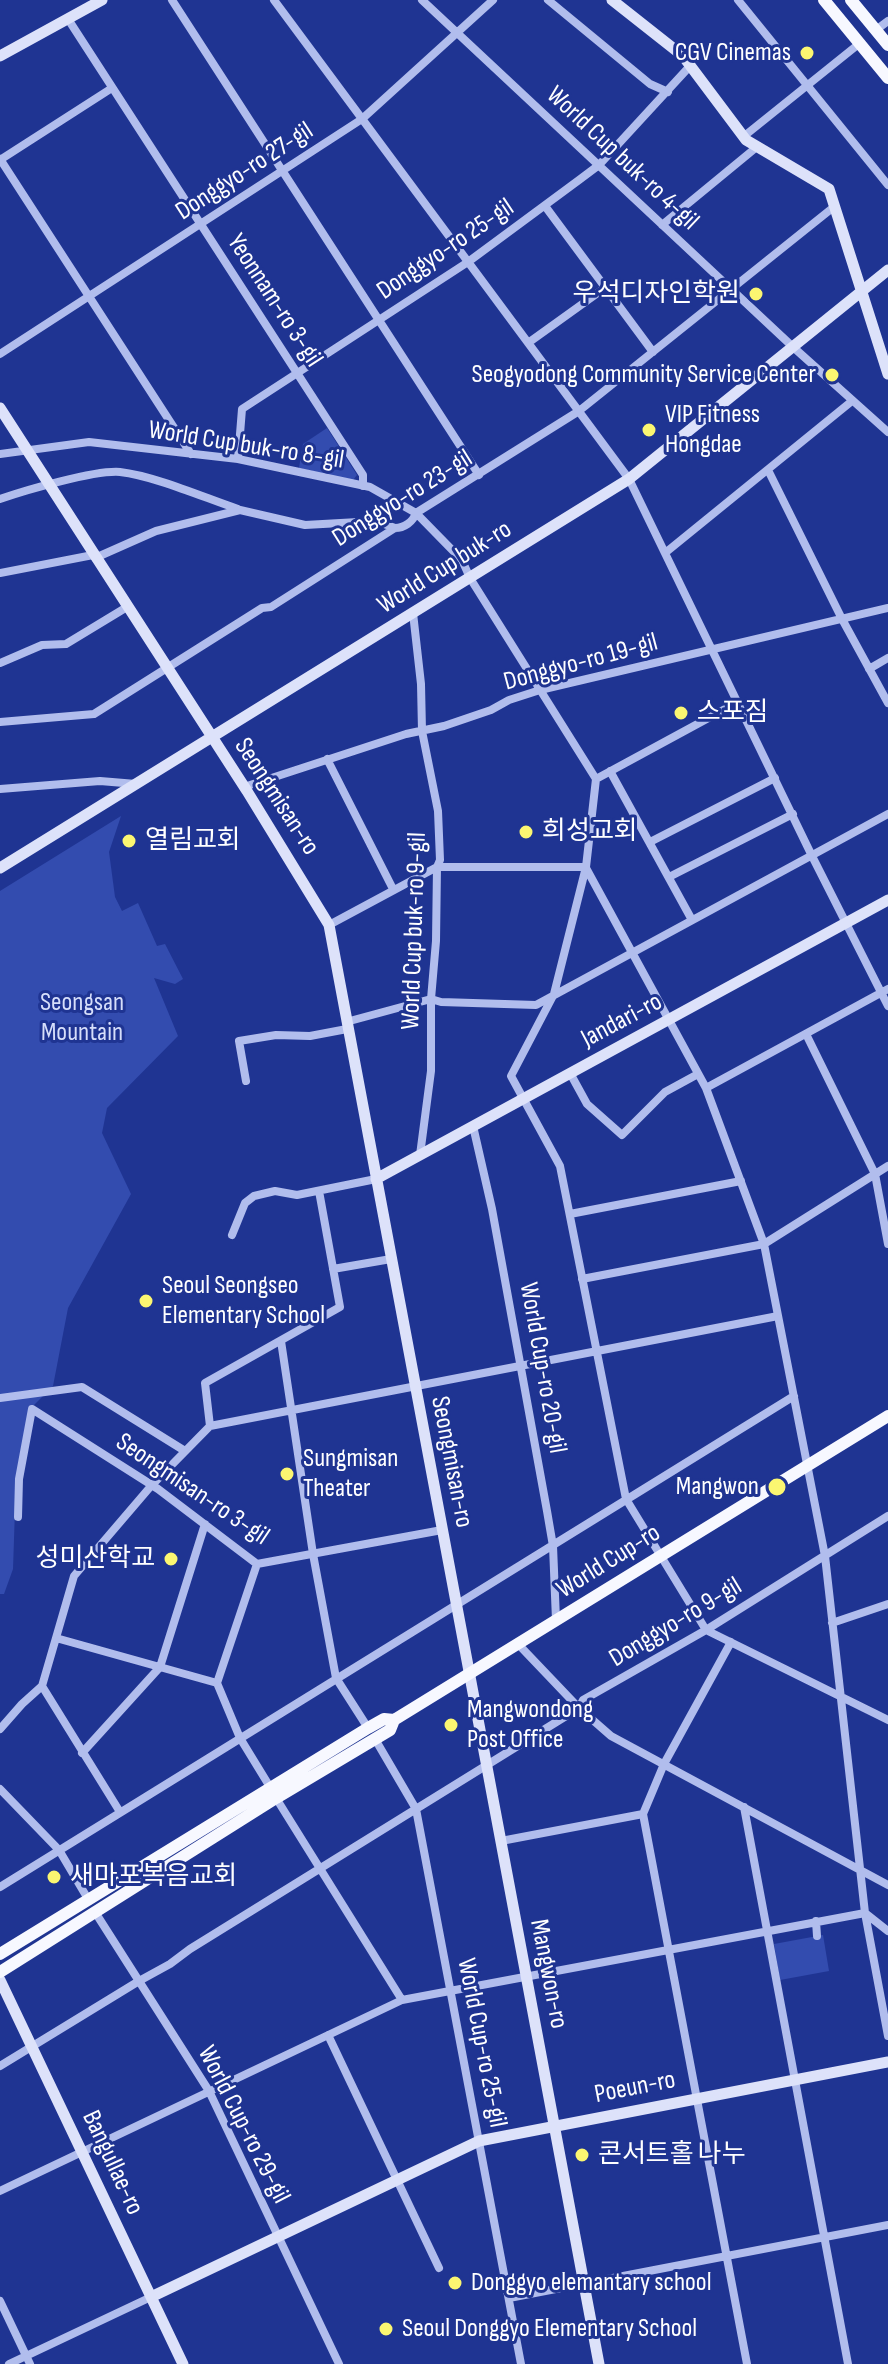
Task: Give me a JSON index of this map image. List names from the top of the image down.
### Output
{
  "streets": {
    "main road": ["World Cup-ro"],
    "street": [
      "World Cup buk-ro 4-gil",
      "Donggyo-ro 27-gil",
      "Donggyo-ro 25-gil",
      "Yeonnam-ro 3-gil",
      "World Cup buk-ro 8-gil",
      "Donggyo-ro 23-gil",
      "World Cup buk-ro",
      "Donggyo-ro 19-gil",
      "Seongmisan-ro",
      "World Cup buk-ro 9-gil",
      "Jandari-ro",
      "World Cup-ro 20-gil",
      "Seongmisan-ro 3-gil",
      "Donggyo-ro 9-gil",
      "Mangwon-ro",
      "World Cup-ro 25-gil",
      "Poeun-ro",
      "World Cup-ro 29-gil",
      "Bangullae-ro"
    ]
  },
  "crossings": [
    ["World Cup buk-ro 4-gil", "Donggyo-ro 27-gil"],
    ["World Cup buk-ro 4-gil", "Donggyo-ro 25-gil"],
    ["World Cup buk-ro 4-gil", "Donggyo-ro 23-gil"],
    ["World Cup buk-ro 4-gil", "World Cup buk-ro"],
    ["Donggyo-ro 27-gil", "Yeonnam-ro 3-gil"],
    ["Donggyo-ro 25-gil", "Yeonnam-ro 3-gil"],
    ["Donggyo-ro 25-gil", "World Cup buk-ro 8-gil"],
    ["Yeonnam-ro 3-gil", "World Cup buk-ro 8-gil"],
    ["World Cup buk-ro 8-gil", "Donggyo-ro 23-gil"],
    ["World Cup buk-ro 8-gil", "World Cup buk-ro"],
    ["World Cup buk-ro 8-gil", "Donggyo-ro 19-gil"],
    ["World Cup buk-ro 8-gil", "Seongmisan-ro"],
    ["Donggyo-ro 23-gil", "Seongmisan-ro"],
    ["World Cup buk-ro", "Seongmisan-ro"],
    ["World Cup buk-ro", "World Cup buk-ro 9-gil"],
    ["Donggyo-ro 19-gil", "Seongmisan-ro"],
    ["Donggyo-ro 19-gil", "World Cup buk-ro 9-gil"],
    ["Seongmisan-ro", "Jandari-ro"],
    ["Seongmisan-ro", "Seongmisan-ro 3-gil"],
    ["Seongmisan-ro", "World Cup-ro"],
    ["Seongmisan-ro", "Mangwon-ro"],
    ["World Cup buk-ro 9-gil", "Jandari-ro"],
    ["Jandari-ro", "World Cup-ro 20-gil"],
    ["World Cup-ro 20-gil", "World Cup-ro"],
    ["World Cup-ro", "Mangwon-ro"],
    ["World Cup-ro", "World Cup-ro 25-gil"],
    ["World Cup-ro", "World Cup-ro 29-gil"],
    ["Donggyo-ro 9-gil", "Mangwon-ro"],
    ["Donggyo-ro 9-gil", "World Cup-ro 25-gil"],
    ["Donggyo-ro 9-gil", "World Cup-ro 29-gil"],
    ["Donggyo-ro 9-gil", "Bangullae-ro"],
    ["Mangwon-ro", "Poeun-ro"],
    ["World Cup-ro 25-gil", "Poeun-ro"],
    ["Poeun-ro", "World Cup-ro 29-gil"],
    ["Poeun-ro", "Bangullae-ro"]
  ],
  "parks": ["Seongsan Mountain"],
  "places": [
    "CGV Cinemas",
    "우석디자인학원",
    "Seogyodong Community Service Center",
    "VIP Fitness Hongdae",
    "스포짐",
    "희성교회",
    "열림교회",
    "Seoul Seongseo Elementary School",
    "Sungmisan Theater",
    "Mangwon",
    "성미산학교",
    "Mangwondong Post Office",
    "새마포복음교회",
    "콘서트홀 나누",
    "Donggyo elemantary school",
    "Seoul Donggyo Elementary School"
  ]
}
